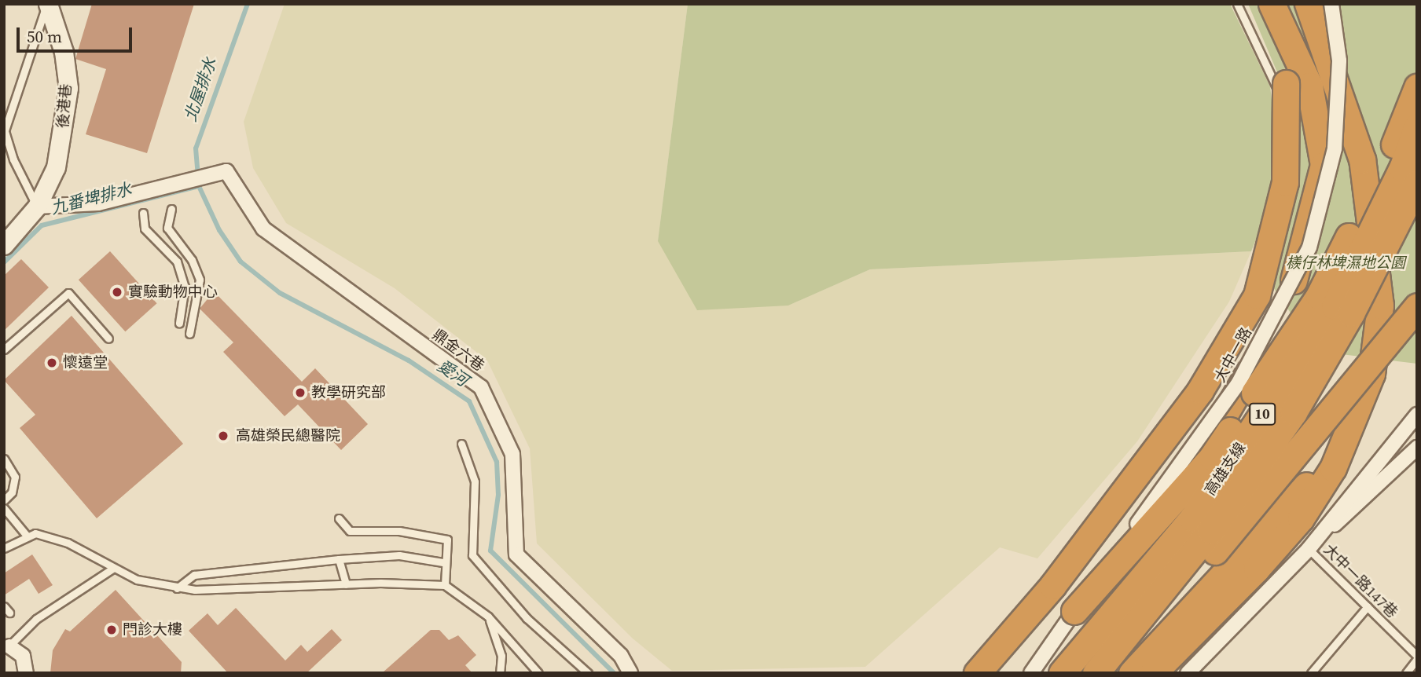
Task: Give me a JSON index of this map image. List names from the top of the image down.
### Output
{
  "streets": {
    "highway": ["10", "高雄支線"],
    "street": ["後港巷", "鼎金六巷", "大中一路"],
    "lane": ["大中一路147巷"]
  },
  "crossings": [
    ["後港巷", "鼎金六巷"]
  ],
  "water": ["北屋排水", "九番埤排水", "愛河"],
  "parks": ["檨仔林埤濕地公園"],
  "places": [
    "實驗動物中心",
    "懷遠堂",
    "教學研究部",
    "高雄榮民總醫院",
    "門診大樓"
  ],
  "scale_bar": "50 m"
}
